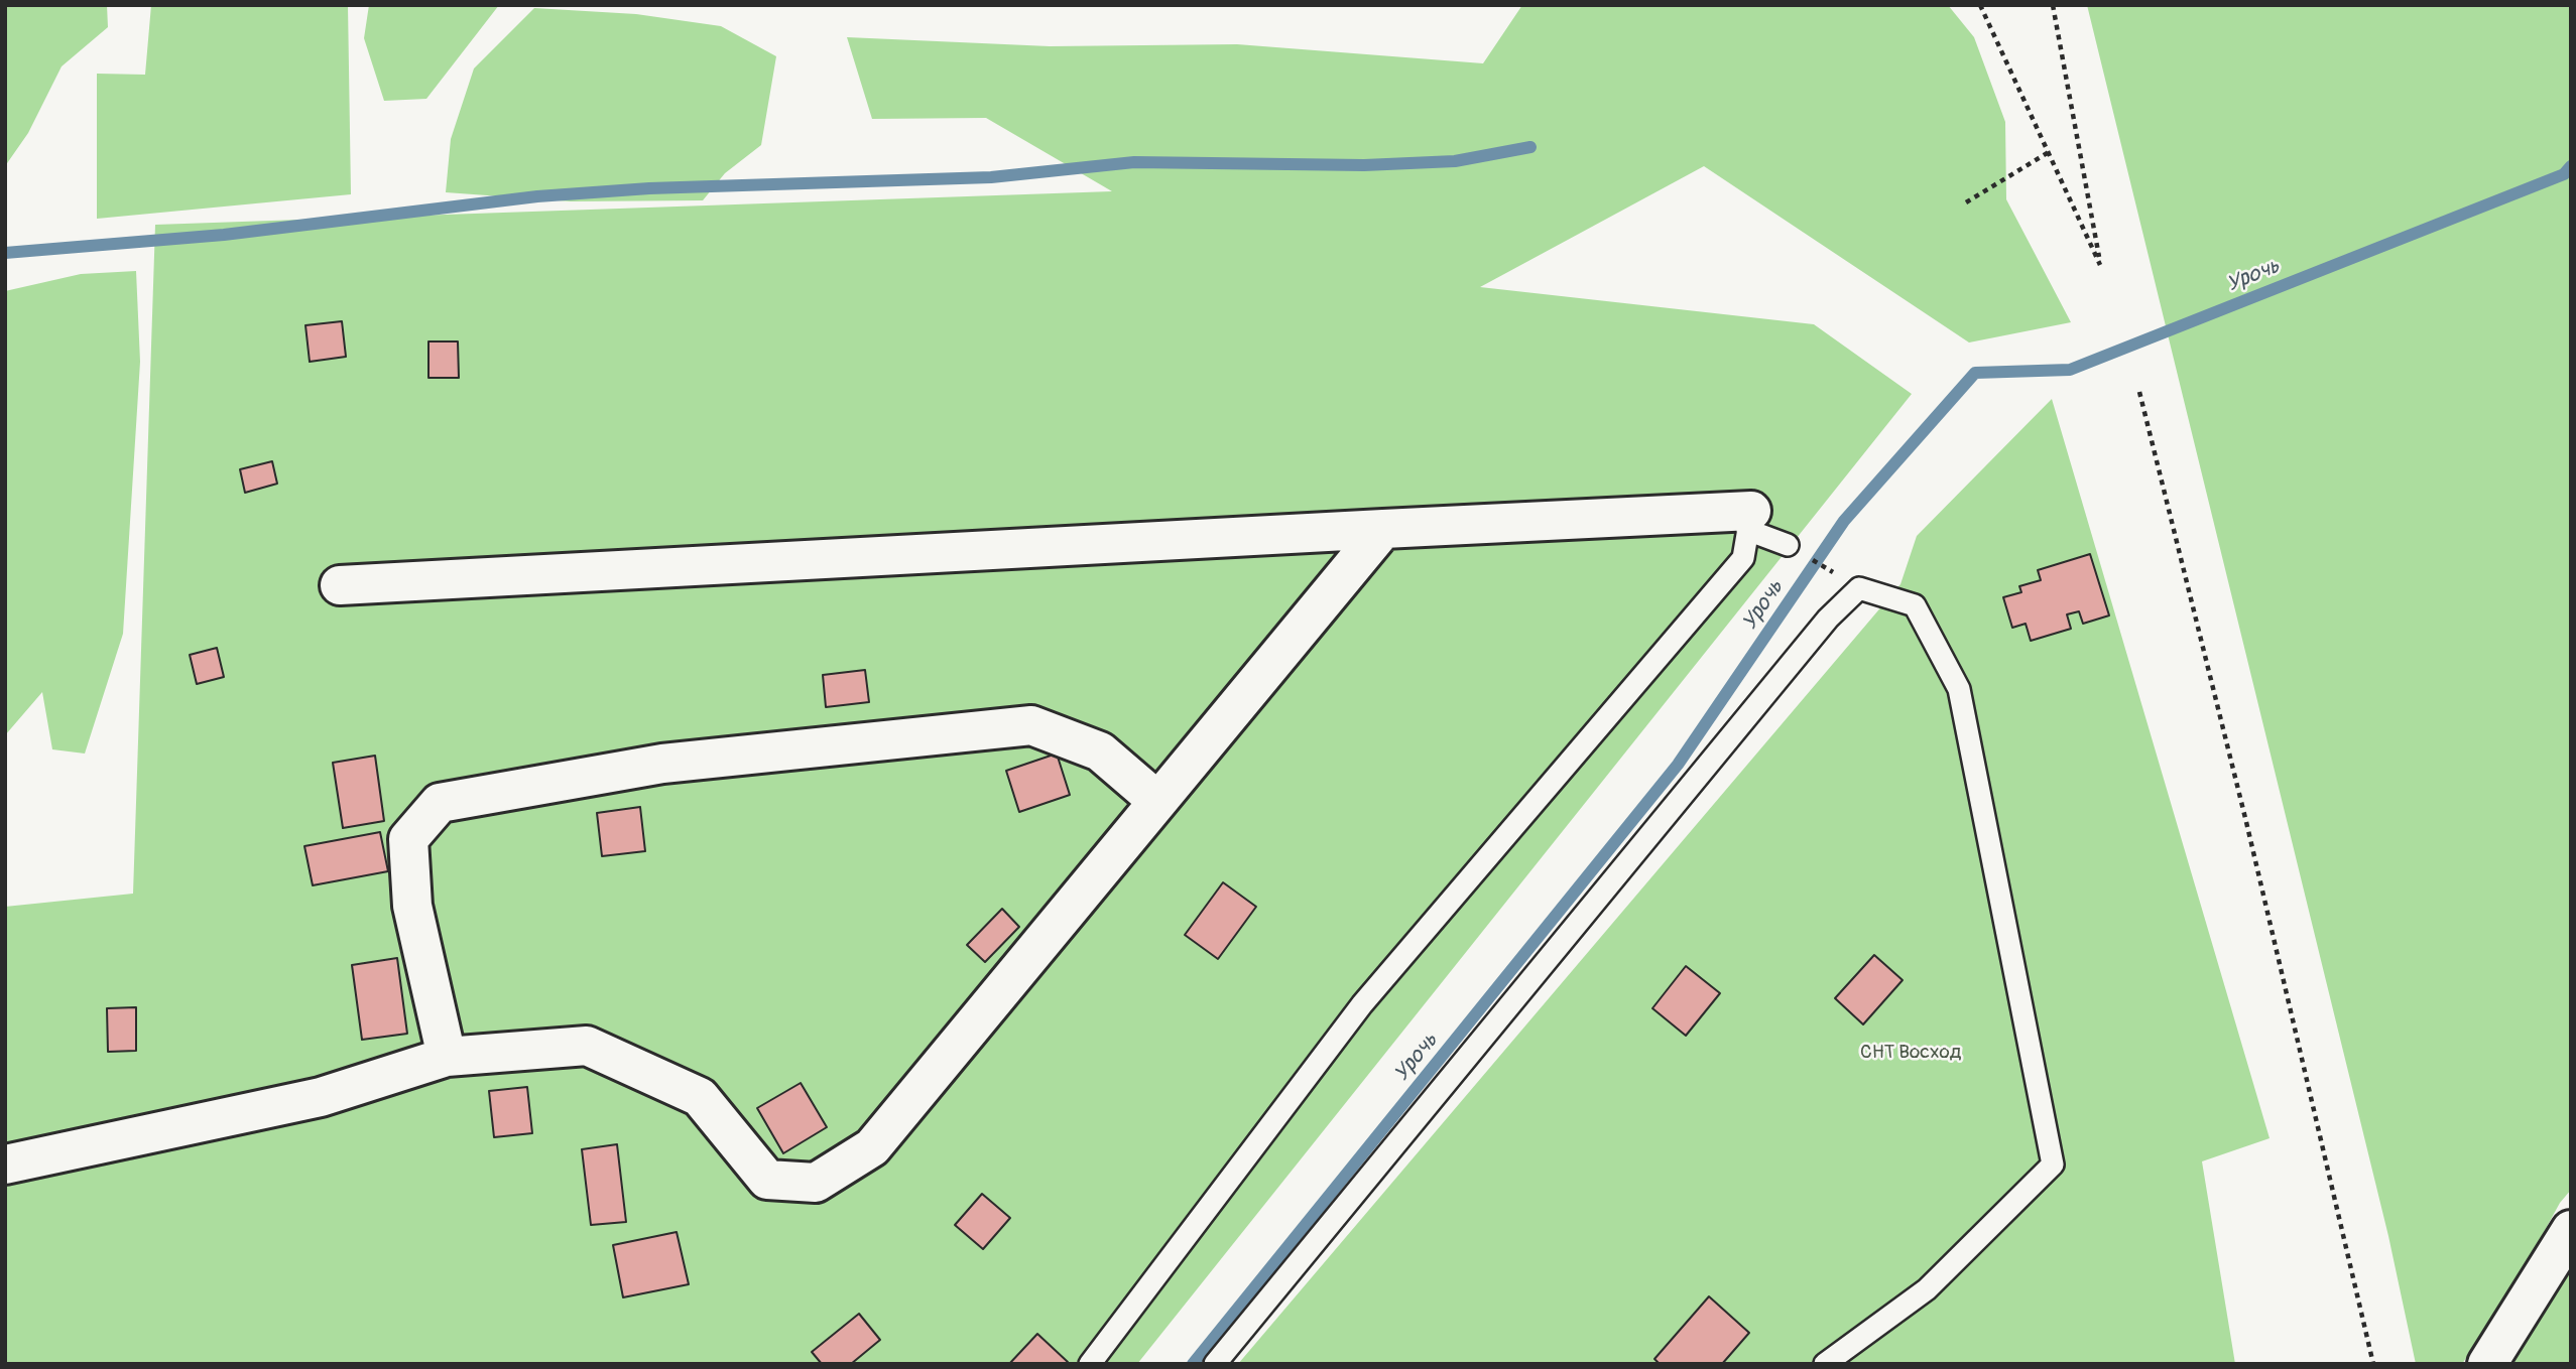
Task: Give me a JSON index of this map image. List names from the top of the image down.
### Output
{
  "water": ["Урочь"],
  "parks": ["СНТ Восход"]
}
